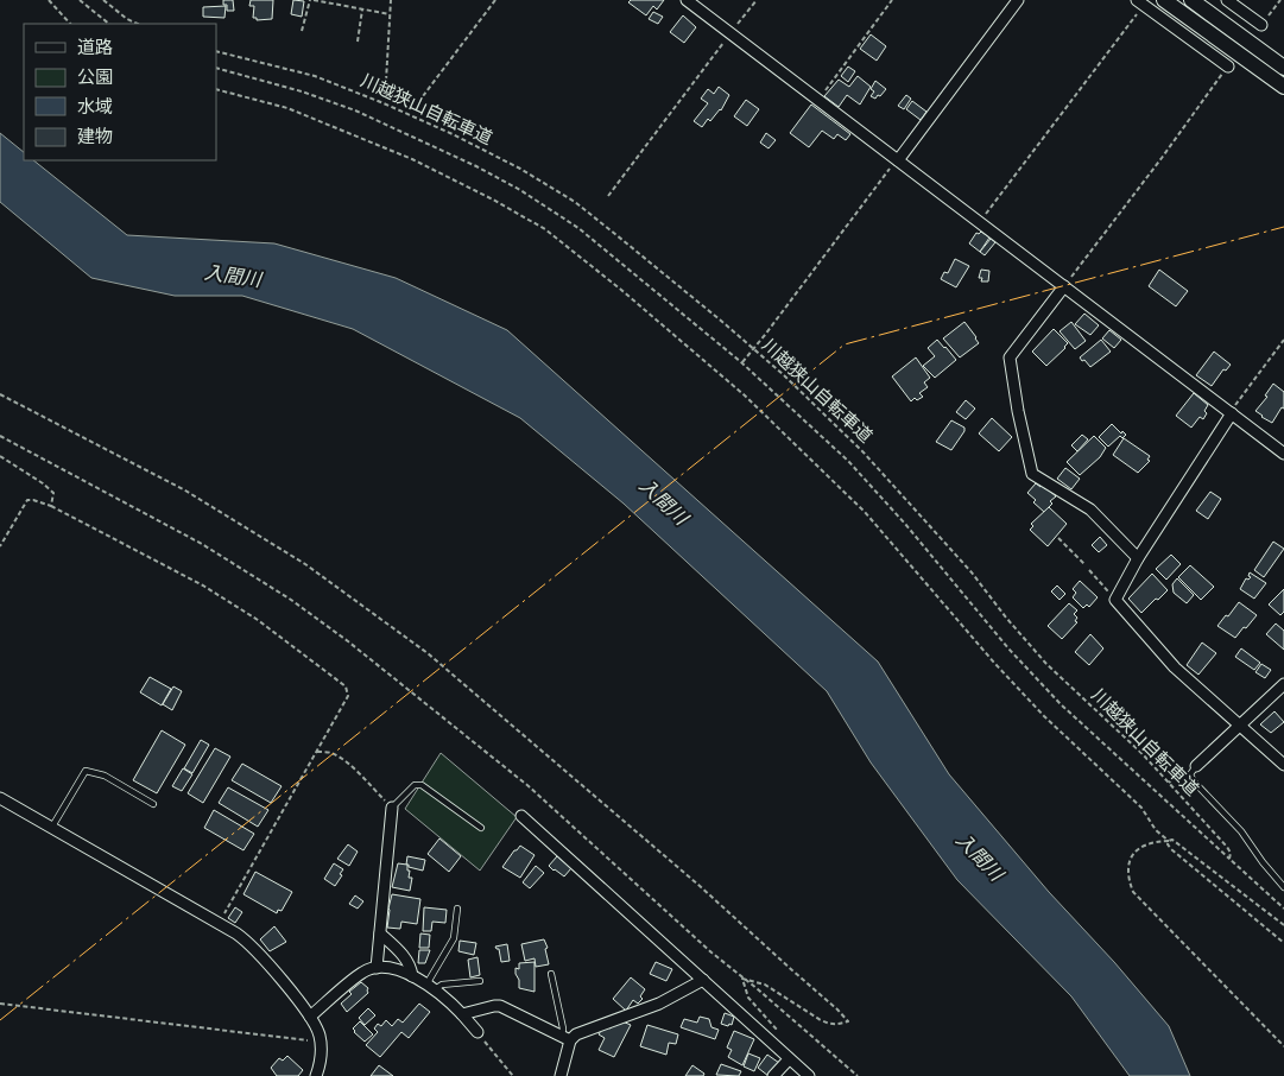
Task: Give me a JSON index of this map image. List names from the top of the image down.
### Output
{
  "streets": {
    "path": ["川越狭山自転車道"]
  },
  "water": ["入間川"],
  "legend": [
    "道路",
    "公園",
    "水域",
    "建物"
  ]
}
